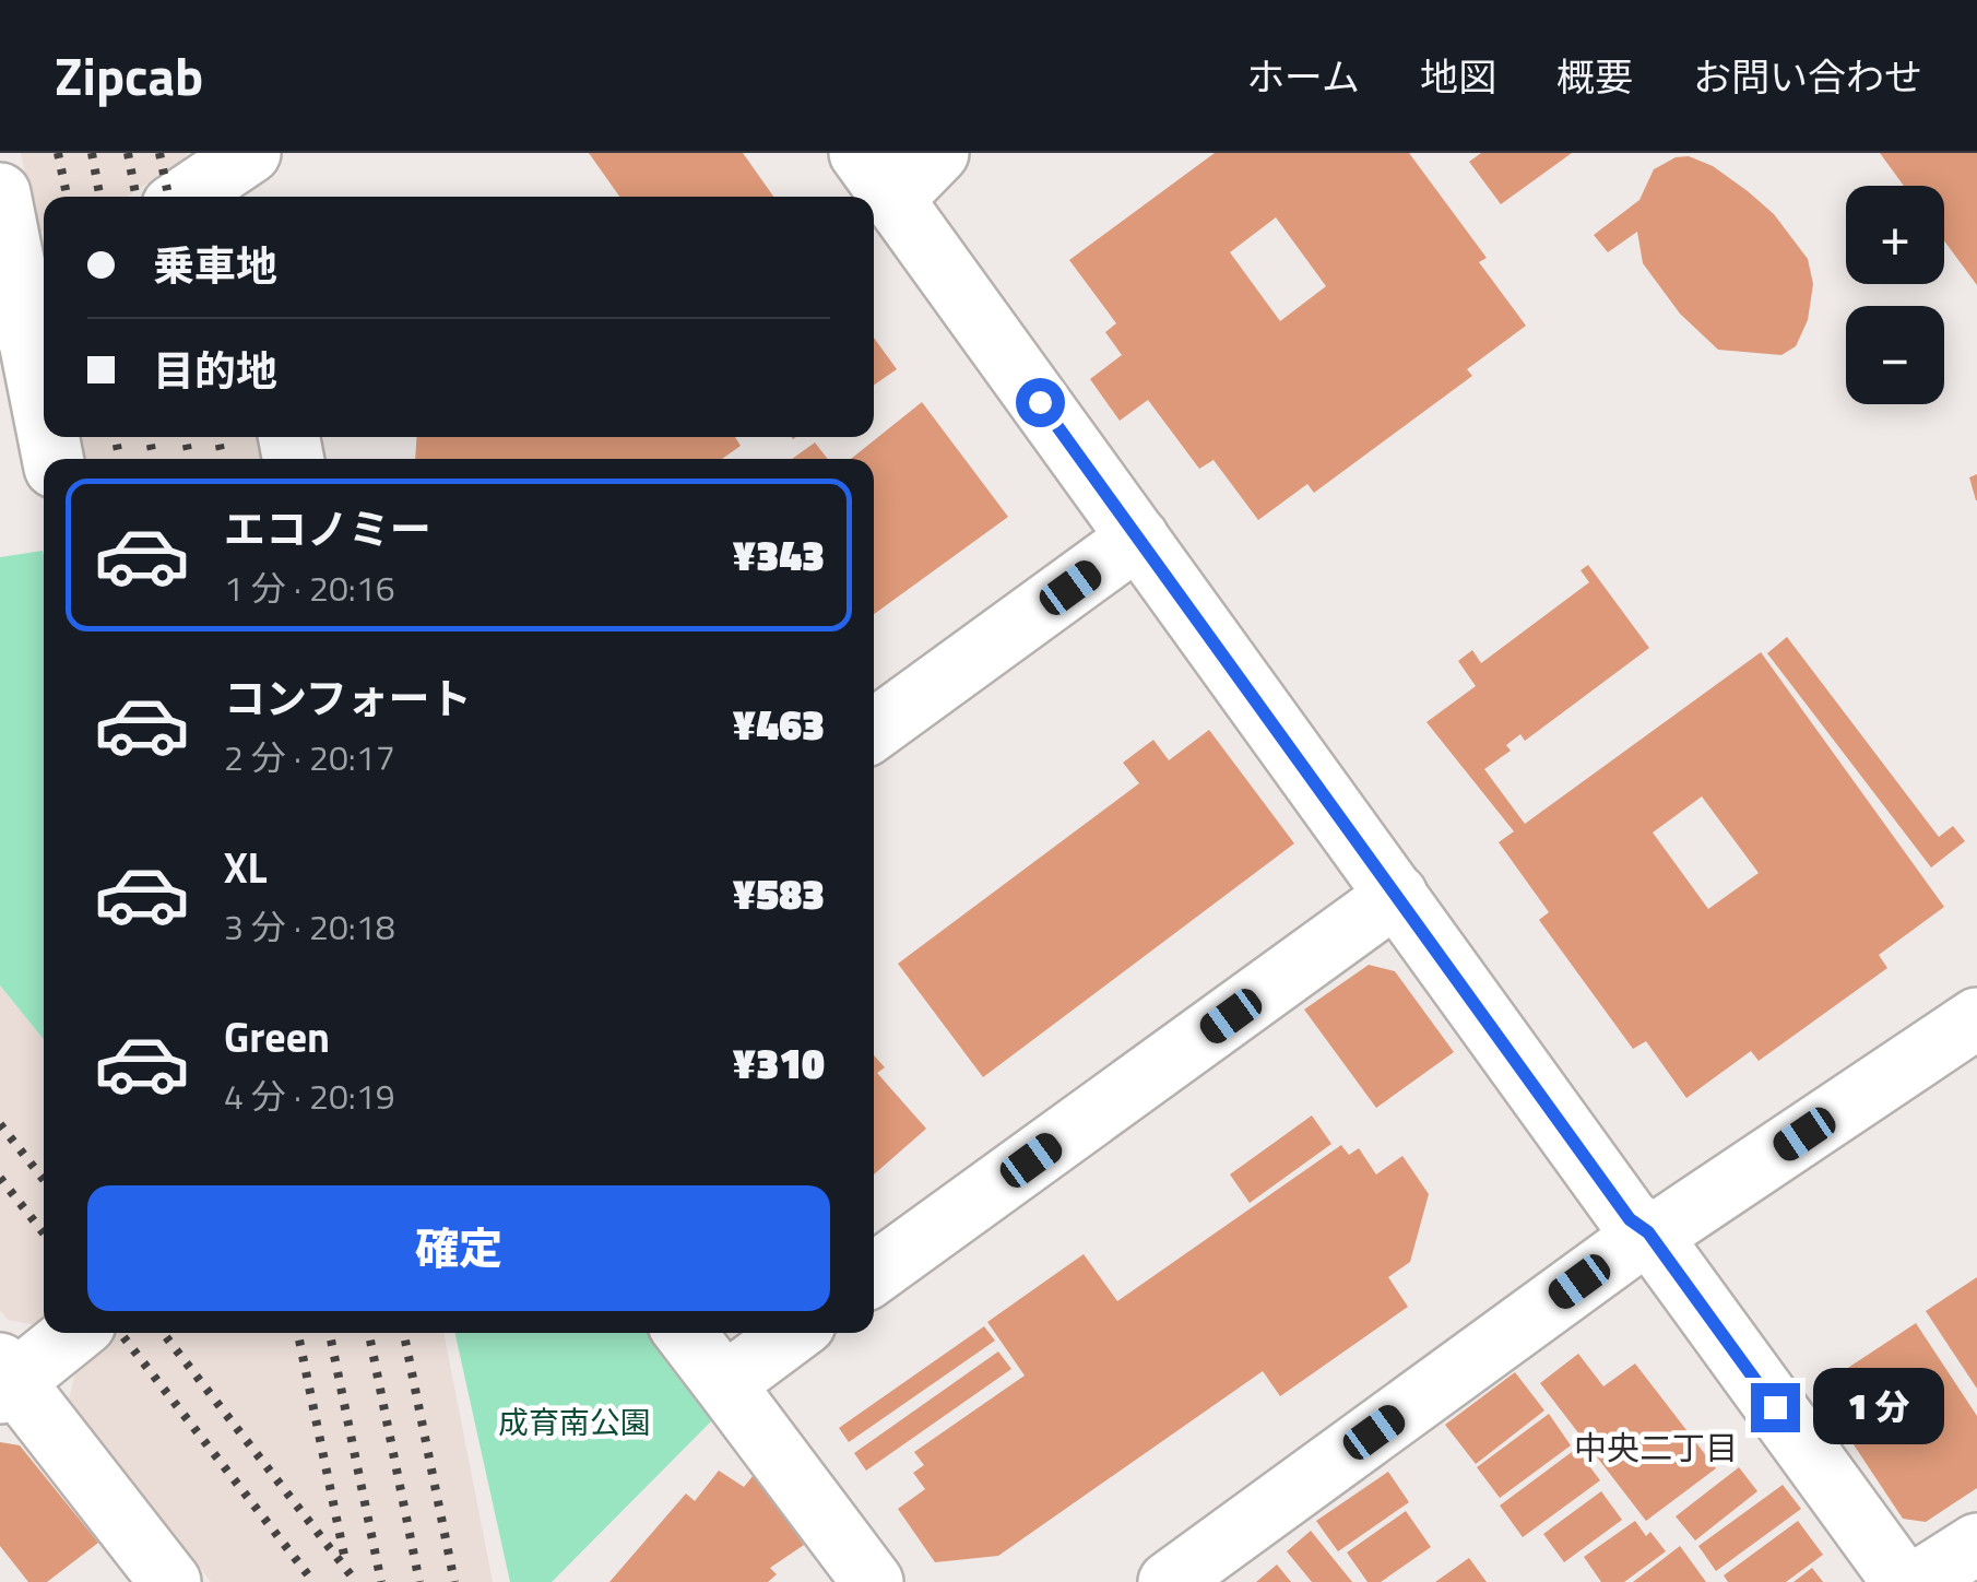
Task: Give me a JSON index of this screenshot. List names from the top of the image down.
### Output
{
  "districts": ["中央二丁目"],
  "parks": ["成育南公園"],
  "page": {
    "header": "Zipcab",
    "nav": [
      "ホーム",
      "地図",
      "概要",
      "お問い合わせ"
    ],
    "map_buttons": ["+", "−"],
    "banner": ["乗車地", "目的地"],
    "list": [
      {
        "name": "エコノミー",
        "note": "1 分 · 20:16",
        "value": "¥343"
      },
      {
        "name": "コンフォート",
        "note": "2 分 · 20:17",
        "value": "¥463"
      },
      {
        "name": "XL",
        "note": "3 分 · 20:18",
        "value": "¥583"
      },
      {
        "name": "Green",
        "note": "4 分 · 20:19",
        "value": "¥310"
      }
    ],
    "buttons": "確定",
    "bubble": "1 分"
  }
}
